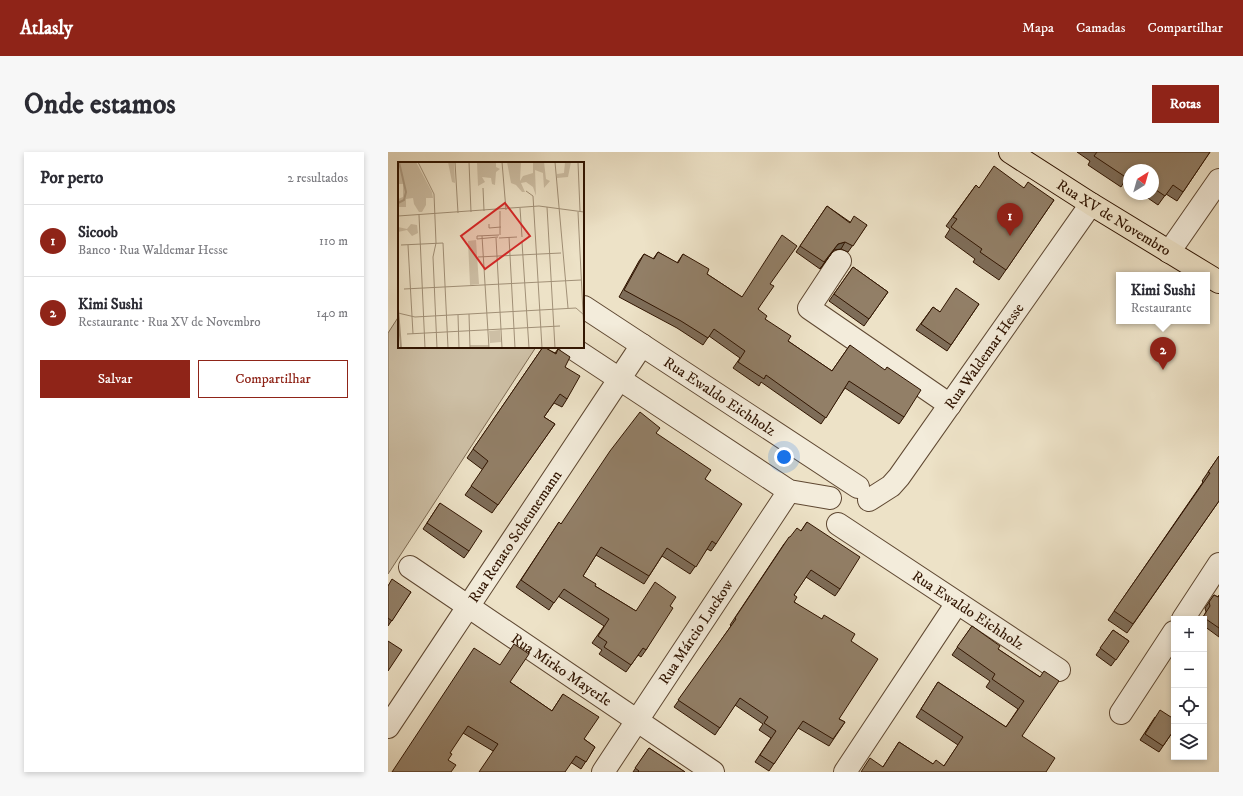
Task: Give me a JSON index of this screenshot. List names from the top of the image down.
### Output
{
  "streets": {
    "main road": ["Rua XV de Novembro"],
    "street": [
      "Rua Waldemar Hesse",
      "Rua Ewaldo Eichholz",
      "Rua Renato Scheunemann",
      "Rua Márcio Luckow",
      "Rua Mirko Mayerle"
    ]
  },
  "crossings": [
    ["Rua XV de Novembro", "Rua Waldemar Hesse"],
    ["Rua Waldemar Hesse", "Rua Ewaldo Eichholz"],
    ["Rua Ewaldo Eichholz", "Rua Renato Scheunemann"],
    ["Rua Renato Scheunemann", "Rua Mirko Mayerle"],
    ["Rua Márcio Luckow", "Rua Mirko Mayerle"]
  ],
  "north": "top right",
  "page": {
    "header": "Atlasly",
    "nav": ["Mapa", "Camadas", "Compartilhar"],
    "buttons": [
      "Rotas",
      ["Salvar", "Compartilhar"]
    ],
    "title": "Onde estamos",
    "heading": ["Por perto", "2 resultados"],
    "pins": ["1", "2"],
    "list": [
      {
        "mark": "1",
        "name": "Sicoob",
        "note": "Banco · Rua Waldemar Hesse",
        "value": "110 m"
      },
      {
        "mark": "2",
        "name": "Kimi Sushi",
        "note": "Restaurante · Rua XV de Novembro",
        "value": "140 m"
      }
    ],
    "popup": ["Kimi Sushi", "Restaurante"],
    "map_buttons": ["+", "−"]
  }
}
